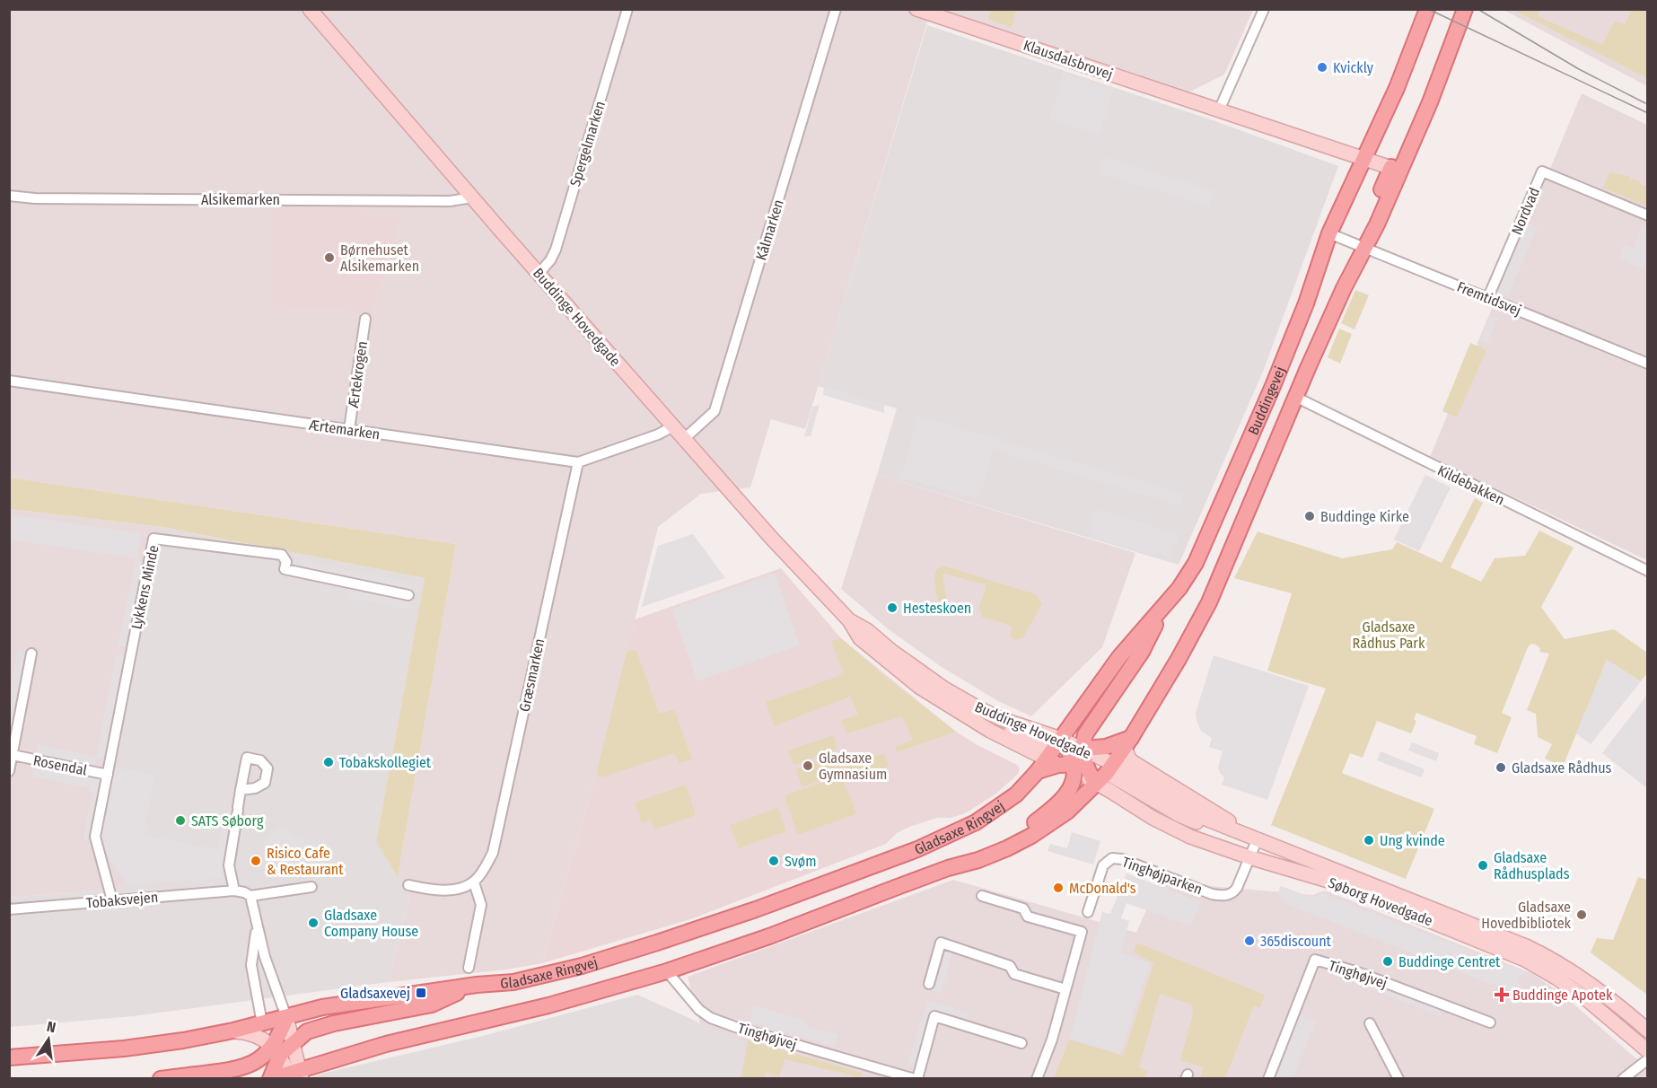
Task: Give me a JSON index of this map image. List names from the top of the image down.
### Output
{
  "streets": {
    "main road": ["Buddingevej", "Gladsaxe Ringvej"],
    "street": [
      "Klausdalsbrovej",
      "Spergelmarken",
      "Alsikemarken",
      "Nordvad",
      "Kålmarken",
      "Fremtidsvej",
      "Buddinge Hovedgade",
      "Ærtekrogen",
      "Ærtemarken",
      "Kildebakken",
      "Lykkens Minde",
      "Græsmarken",
      "Rosendal",
      "Tinghøjparken",
      "Tobaksvejen",
      "Søborg Hovedgade",
      "Tinghøjvej"
    ]
  },
  "crossings": [
    ["Klausdalsbrovej", "Buddingevej"],
    ["Spergelmarken", "Buddinge Hovedgade"],
    ["Alsikemarken", "Buddinge Hovedgade"],
    ["Nordvad", "Fremtidsvej"],
    ["Kålmarken", "Buddinge Hovedgade"],
    ["Fremtidsvej", "Buddingevej"],
    ["Buddinge Hovedgade", "Buddingevej"],
    ["Buddinge Hovedgade", "Ærtemarken"],
    ["Buddinge Hovedgade", "Gladsaxe Ringvej"],
    ["Buddinge Hovedgade", "Søborg Hovedgade"],
    ["Ærtekrogen", "Ærtemarken"],
    ["Buddingevej", "Kildebakken"],
    ["Buddingevej", "Gladsaxe Ringvej"],
    ["Ærtemarken", "Græsmarken"],
    ["Lykkens Minde", "Rosendal"],
    ["Lykkens Minde", "Tobaksvejen"],
    ["Gladsaxe Ringvej", "Søborg Hovedgade"],
    ["Gladsaxe Ringvej", "Tinghøjvej"],
    ["Tinghøjparken", "Søborg Hovedgade"]
  ],
  "parks": ["Gladsaxe Rådhus Park"],
  "places": {
    "other": [
      "Kvickly",
      "Børnehuset Alsikemarken",
      "Buddinge Kirke",
      "Hesteskoen",
      "Tobakskollegiet",
      "Gladsaxe Gymnasium",
      "Gladsaxe Rådhus",
      "SATS Søborg",
      "Ung kvinde",
      "Risico Cafe & Restaurant",
      "Svøm",
      "Gladsaxe Rådhusplads",
      "McDonald's",
      "Gladsaxe Hovedbibliotek",
      "Gladsaxe Company House",
      "365discount",
      "Buddinge Centret"
    ],
    "transit": ["Gladsaxevej"],
    "health": ["Buddinge Apotek"]
  },
  "north": "top"
}
